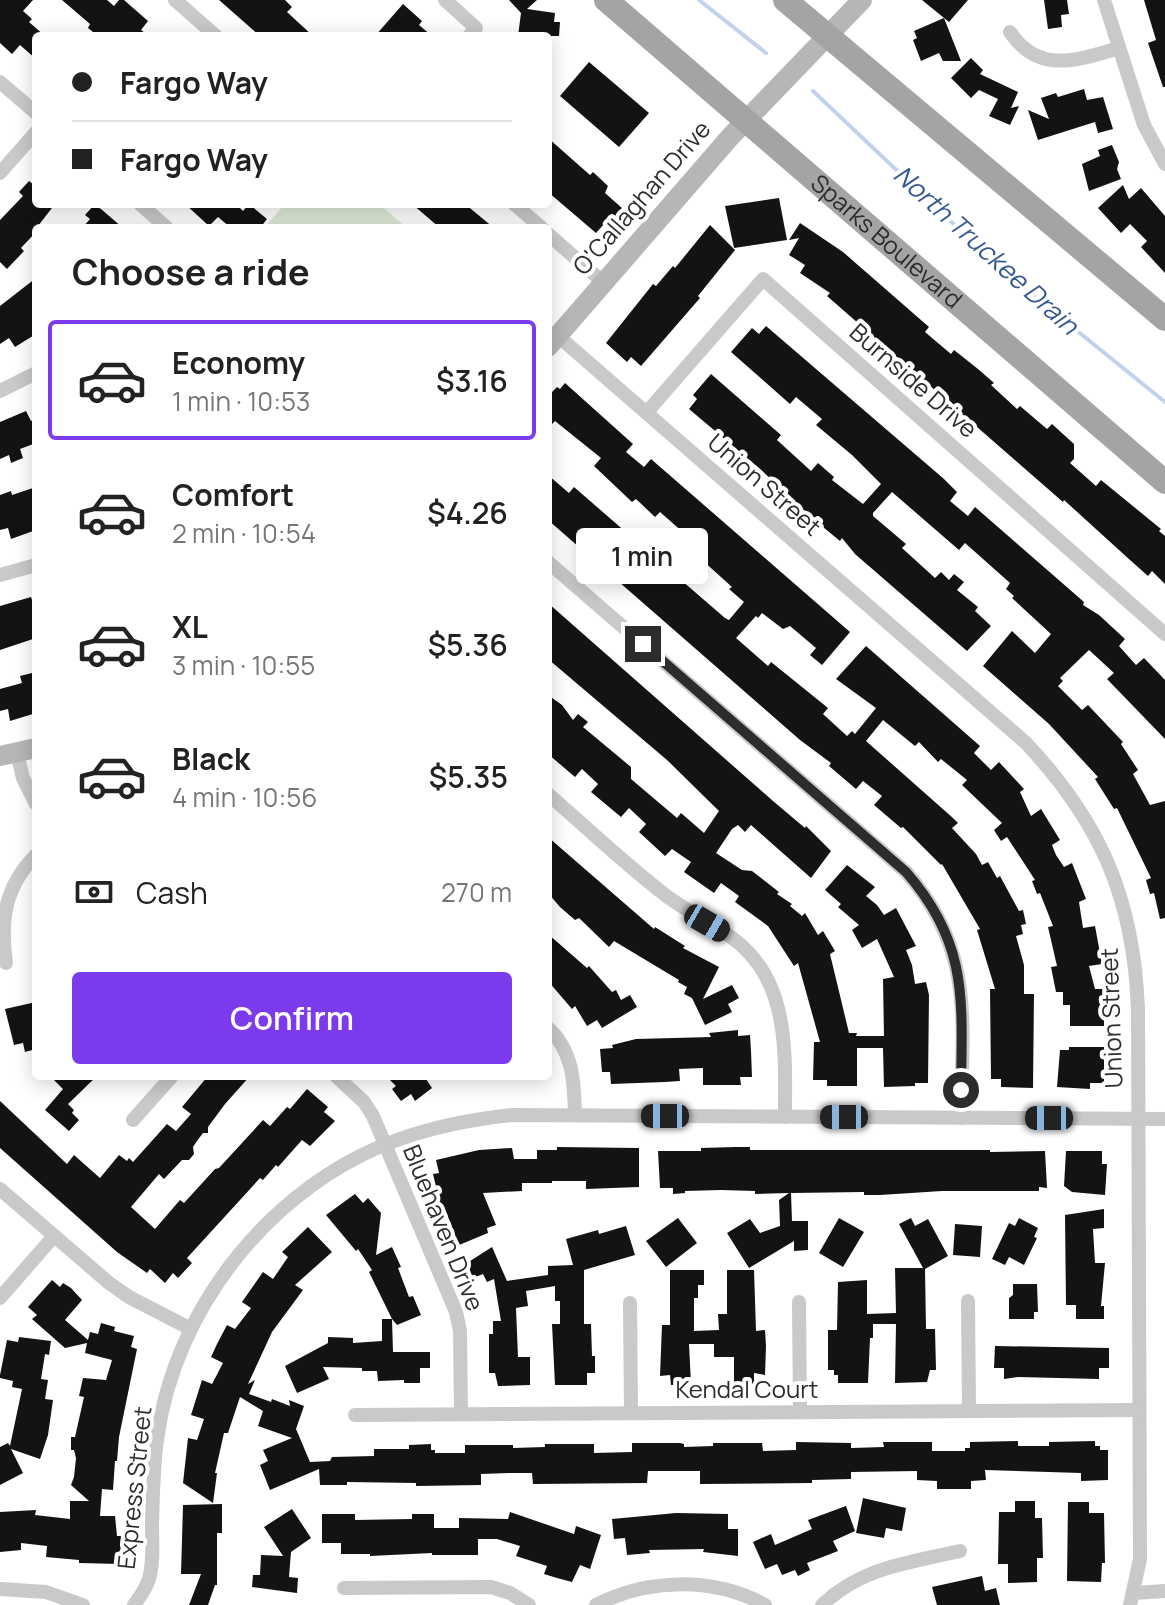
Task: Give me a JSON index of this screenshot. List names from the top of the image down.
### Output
{
  "streets": {
    "main road": ["Sparks Boulevard"],
    "street": [
      "O'Callaghan Drive",
      "Burnside Drive",
      "Union Street",
      "Bluehaven Drive",
      "Kendal Court",
      "Express Street"
    ]
  },
  "crossings": [
    ["O'Callaghan Drive", "Sparks Boulevard"],
    ["O'Callaghan Drive", "Union Street"],
    ["Burnside Drive", "Union Street"],
    ["Union Street", "Kendal Court"],
    ["Union Street", "Express Street"],
    ["Bluehaven Drive", "Kendal Court"],
    ["Bluehaven Drive", "Express Street"]
  ],
  "water": ["North Truckee Drain"],
  "page": {
    "banner": ["Fargo Way", "Fargo Way"],
    "heading": "Choose a ride",
    "list": [
      {
        "name": "Economy",
        "note": "1 min · 10:53",
        "value": "$3.16"
      },
      {
        "name": "Comfort",
        "note": "2 min · 10:54",
        "value": "$4.26"
      },
      {
        "name": "XL",
        "note": "3 min · 10:55",
        "value": "$5.36"
      },
      {
        "name": "Black",
        "note": "4 min · 10:56",
        "value": "$5.35"
      }
    ],
    "bubble": "1 min",
    "pay": ["Cash", "270 m"],
    "buttons": "Confirm"
  }
}
